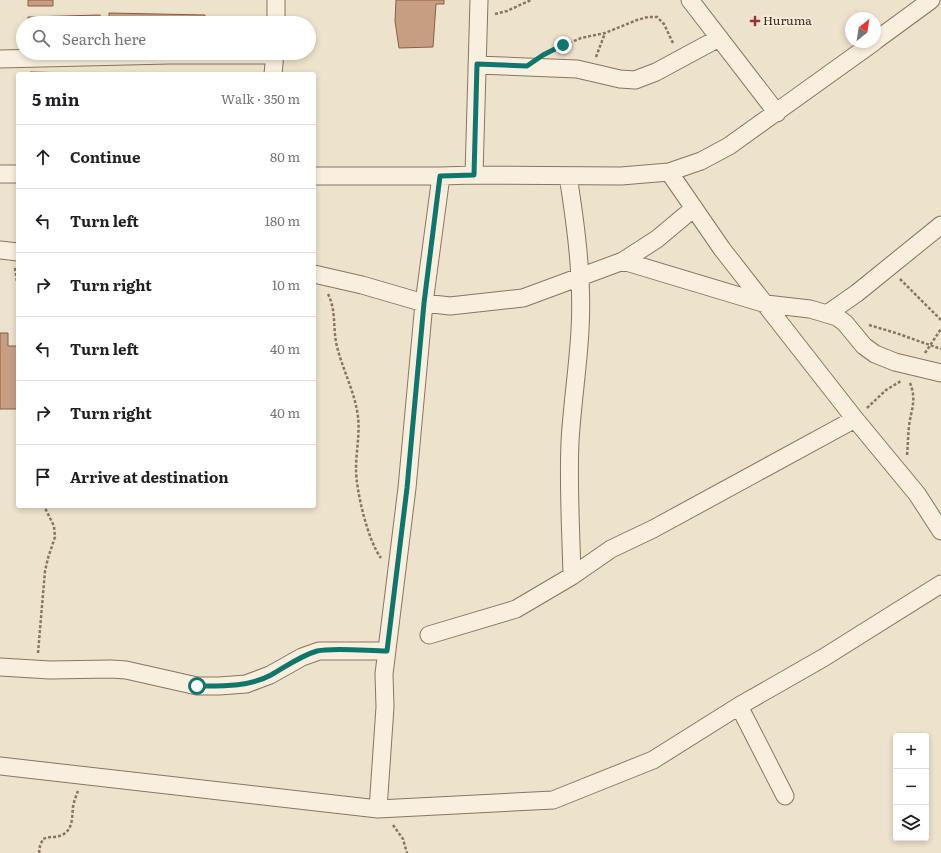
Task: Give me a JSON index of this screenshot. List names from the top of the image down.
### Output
{
  "places": {
    "health": ["Huruma"]
  },
  "north": "top right",
  "page": {
    "search": "Search here",
    "heading": ["5 min", "Walk · 350 m"],
    "list": [
      ["Continue", "80 m"],
      ["Turn left", "180 m"],
      ["Turn right", "10 m"],
      ["Turn left", "40 m"],
      ["Turn right", "40 m"],
      "Arrive at destination"
    ],
    "map_buttons": ["+", "−"]
  }
}
